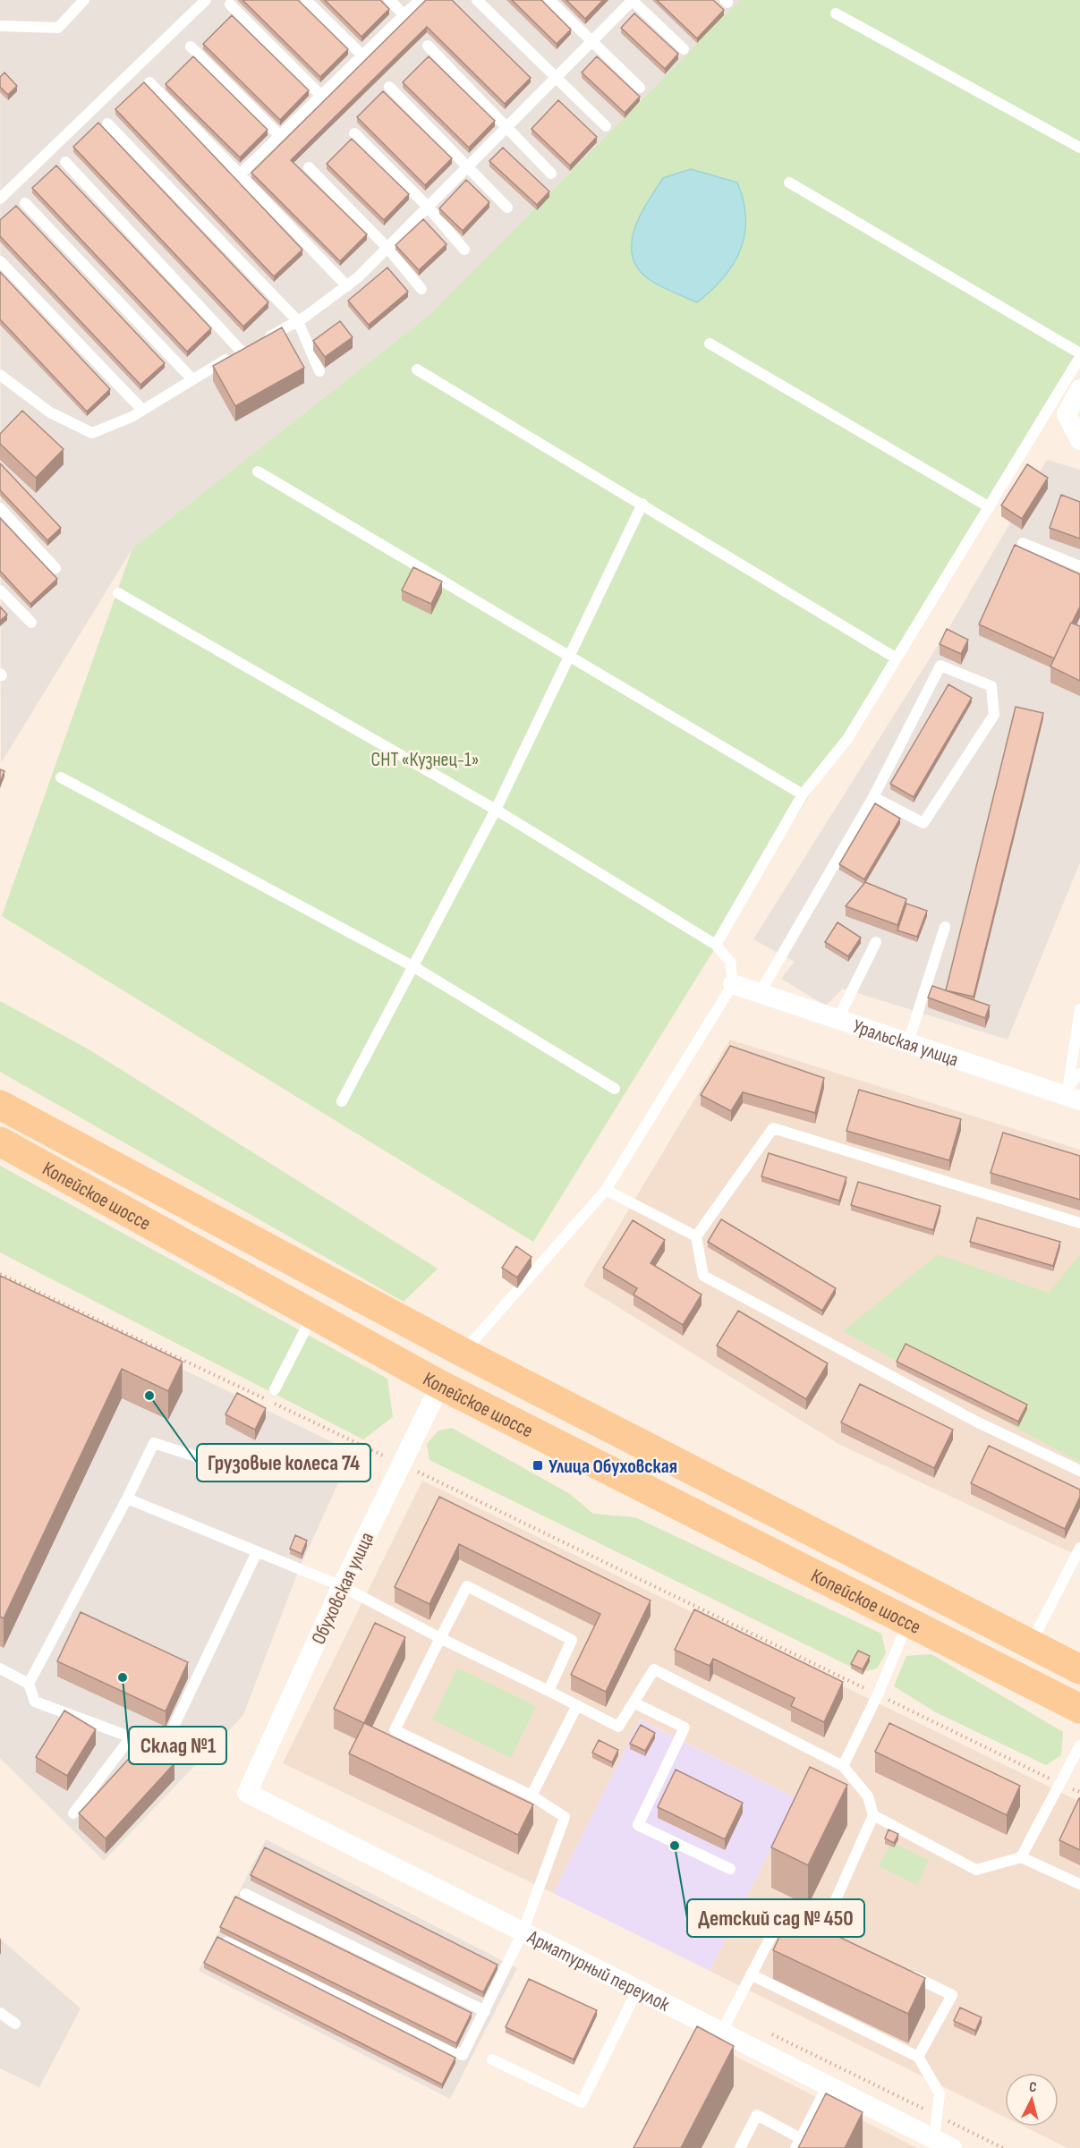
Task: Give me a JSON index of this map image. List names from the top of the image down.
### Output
{
  "streets": {
    "main road": ["Копейское шоссе"],
    "street": ["Уральская улица", "Обуховская улица", "Арматурный переулок"]
  },
  "crossings": [
    ["Копейское шоссе", "Обуховская улица"],
    ["Обуховская улица", "Арматурный переулок"]
  ],
  "parks": ["СНТ «Кузнец-1»"],
  "places": {
    "other": ["Грузовые колеса 74", "Склад №1", "Детский сад № 450"],
    "transit": ["Улица Обуховская"]
  },
  "north": "top"
}
